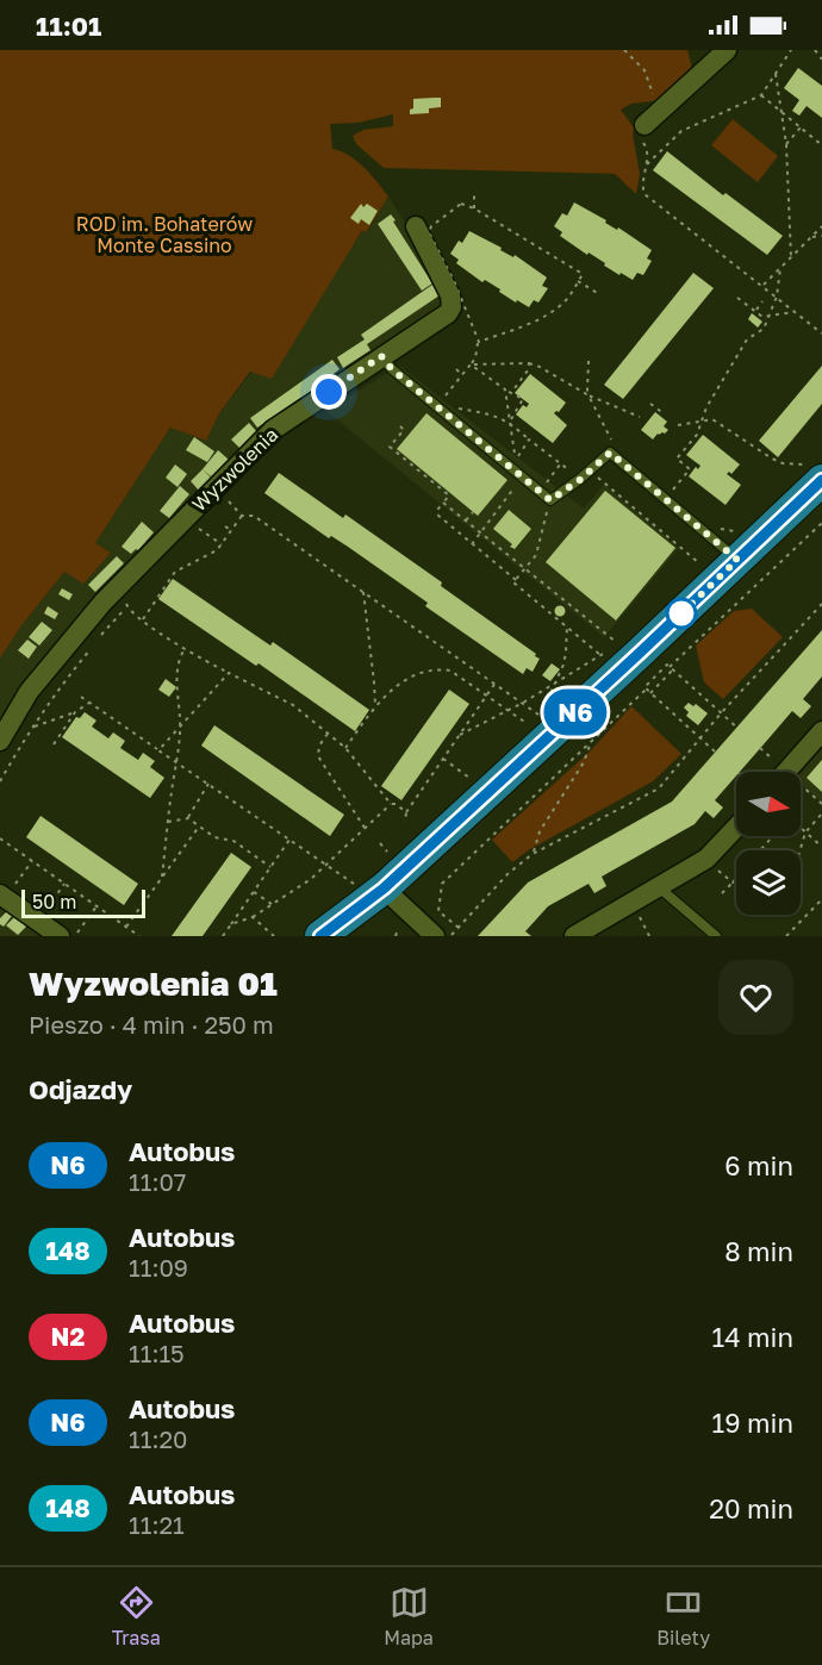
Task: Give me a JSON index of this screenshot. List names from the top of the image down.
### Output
{
  "streets": {
    "street": ["Wyzwolenia"]
  },
  "parks": ["ROD im. Bohaterów Monte Cassino"],
  "lines": ["bus line N6"],
  "scale_bar": "50 m",
  "north": "right",
  "page": {
    "status": "11:01",
    "on_map": "N6",
    "scale": "50 m",
    "heading": [
      ["Wyzwolenia 01", "Pieszo · 4 min · 250 m"],
      "Odjazdy"
    ],
    "list": [
      {
        "mark": "N6",
        "name": "Autobus",
        "note": "11:07",
        "value": "6 min"
      },
      {
        "mark": "148",
        "name": "Autobus",
        "note": "11:09",
        "value": "8 min"
      },
      {
        "mark": "N2",
        "name": "Autobus",
        "note": "11:15",
        "value": "14 min"
      },
      {
        "mark": "N6",
        "name": "Autobus",
        "note": "11:20",
        "value": "19 min"
      },
      {
        "mark": "148",
        "name": "Autobus",
        "note": "11:21",
        "value": "20 min"
      }
    ],
    "tabs": ["Trasa", "Mapa", "Bilety"]
  }
}
